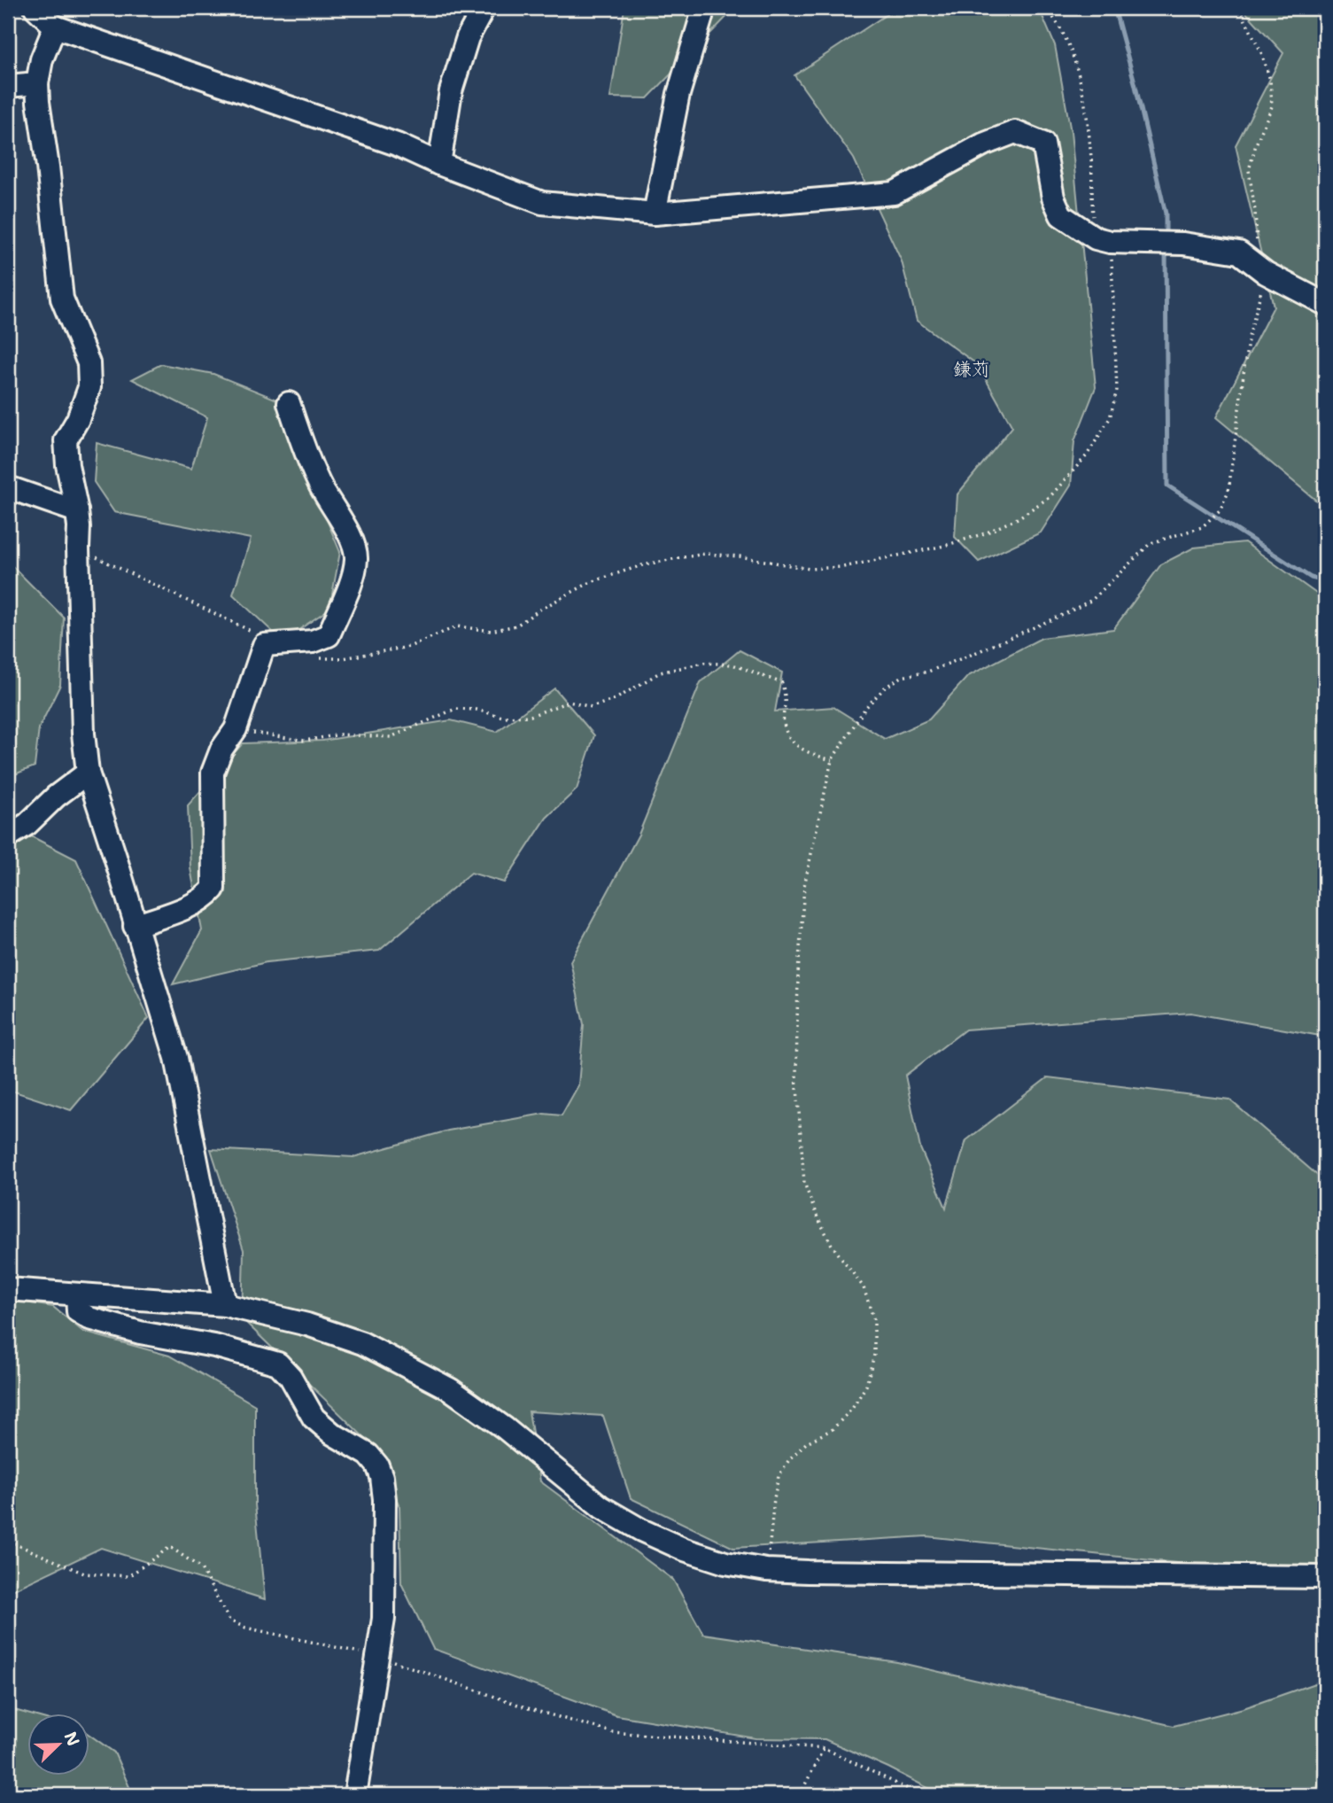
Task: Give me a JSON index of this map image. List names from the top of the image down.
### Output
{
  "districts": ["鎌苅"],
  "north": "top right"
}
